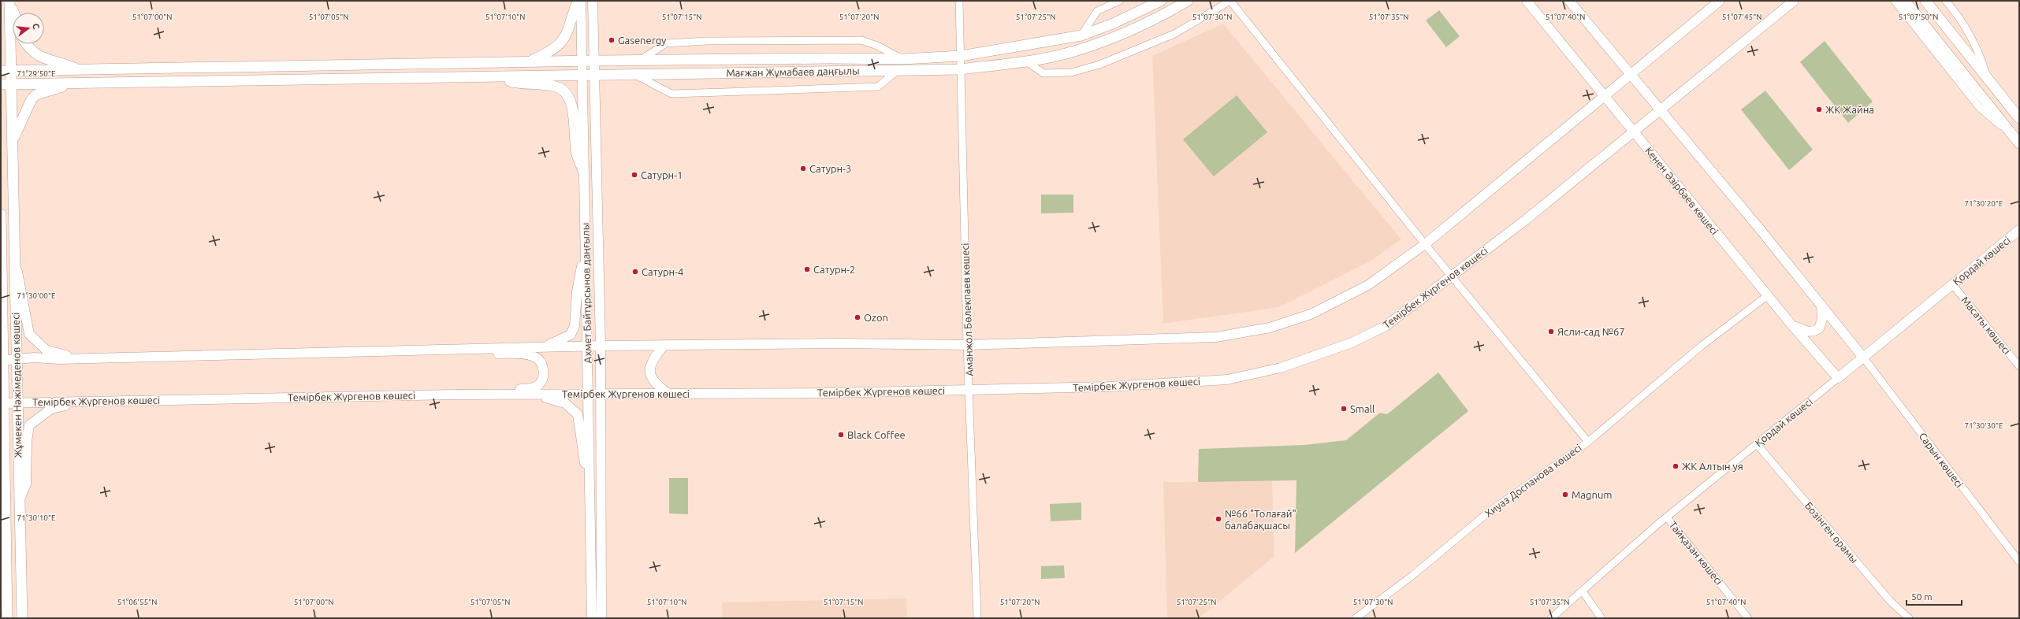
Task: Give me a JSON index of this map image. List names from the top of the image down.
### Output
{
  "streets": {
    "main road": ["Мағжан Жұмабаев даңғылы", "Жұмекен Нәжімеденов көшесі"],
    "street": [
      "Кенен Әзірбаев көшесі",
      "Қордай көшесі",
      "Темірбек Жүргенов көшесі",
      "Ахмет Байтұрсынов даңғылы",
      "Аманжол Бөлекпаев көшесі",
      "Масаты көшесі",
      "Сарын көшесі",
      "Хиуаз Доспанова көшесі",
      "Бозінген орамы",
      "Тайқазан көшесі"
    ]
  },
  "crossings": [
    ["Мағжан Жұмабаев даңғылы", "Ахмет Байтұрсынов даңғылы"],
    ["Мағжан Жұмабаев даңғылы", "Аманжол Бөлекпаев көшесі"],
    ["Мағжан Жұмабаев даңғылы", "Жұмекен Нәжімеденов көшесі"],
    ["Кенен Әзірбаев көшесі", "Қордай көшесі"],
    ["Кенен Әзірбаев көшесі", "Темірбек Жүргенов көшесі"],
    ["Қордай көшесі", "Масаты көшесі"],
    ["Қордай көшесі", "Сарын көшесі"],
    ["Қордай көшесі", "Бозінген орамы"],
    ["Қордай көшесі", "Тайқазан көшесі"],
    ["Темірбек Жүргенов көшесі", "Ахмет Байтұрсынов даңғылы"],
    ["Темірбек Жүргенов көшесі", "Аманжол Бөлекпаев көшесі"],
    ["Темірбек Жүргенов көшесі", "Жұмекен Нәжімеденов көшесі"],
    ["Темірбек Жүргенов көшесі", "Хиуаз Доспанова көшесі"]
  ],
  "places": [
    "Gasenergy",
    "ЖК Жайна",
    "Сатурн-3",
    "Сатурн-1",
    "Сатурн-2",
    "Сатурн-4",
    "Ozon",
    "Ясли-сад №67",
    "Small",
    "Black Coffee",
    "ЖК Алтын уя",
    "Magnum",
    "№66 \"Толағай\" балабақшасы"
  ],
  "scale_bar": "50 m",
  "north": "right",
  "coordinates": [
    "51°07'00\"N",
    "51°07'05\"N",
    "51°07'10\"N",
    "51°07'15\"N",
    "51°07'20\"N",
    "51°07'25\"N",
    "51°07'30\"N",
    "51°07'35\"N",
    "51°07'40\"N",
    "51°07'45\"N",
    "51°07'50\"N",
    "71°29'50\"E",
    "71°30'20\"E",
    "71°30'00\"E",
    "71°30'30\"E",
    "71°30'10\"E",
    "51°06'55\"N"
  ]
}
